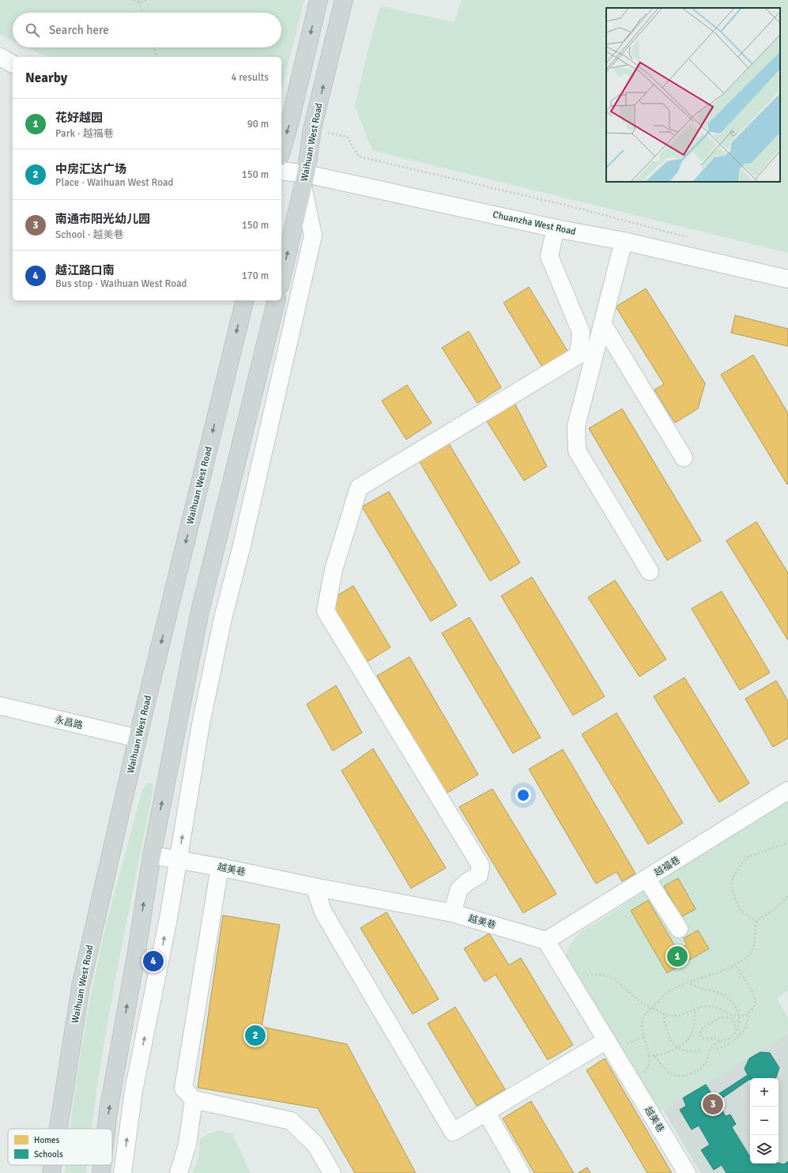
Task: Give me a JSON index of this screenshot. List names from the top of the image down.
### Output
{
  "streets": {
    "main road": ["Waihuan West Road"],
    "street": [
      "Chuanzha West Road",
      "永昌路",
      "越福巷",
      "越美巷"
    ]
  },
  "crossings": [
    ["Waihuan West Road", "Chuanzha West Road"],
    ["Waihuan West Road", "永昌路"],
    ["越福巷", "越美巷"]
  ],
  "legend": ["Homes", "Schools"],
  "page": {
    "search": "Search here",
    "heading": ["Nearby", "4 results"],
    "list": [
      {
        "mark": "1",
        "name": "花好越园",
        "note": "Park · 越福巷",
        "value": "90 m"
      },
      {
        "mark": "2",
        "name": "中房汇达广场",
        "note": "Place · Waihuan West Road",
        "value": "150 m"
      },
      {
        "mark": "3",
        "name": "南通市阳光幼儿园",
        "note": "School · 越美巷",
        "value": "150 m"
      },
      {
        "mark": "4",
        "name": "越江路口南",
        "note": "Bus stop · Waihuan West Road",
        "value": "170 m"
      }
    ],
    "pins": [
      "1",
      "4",
      "2",
      "3"
    ],
    "map_buttons": ["+", "−"]
  }
}
